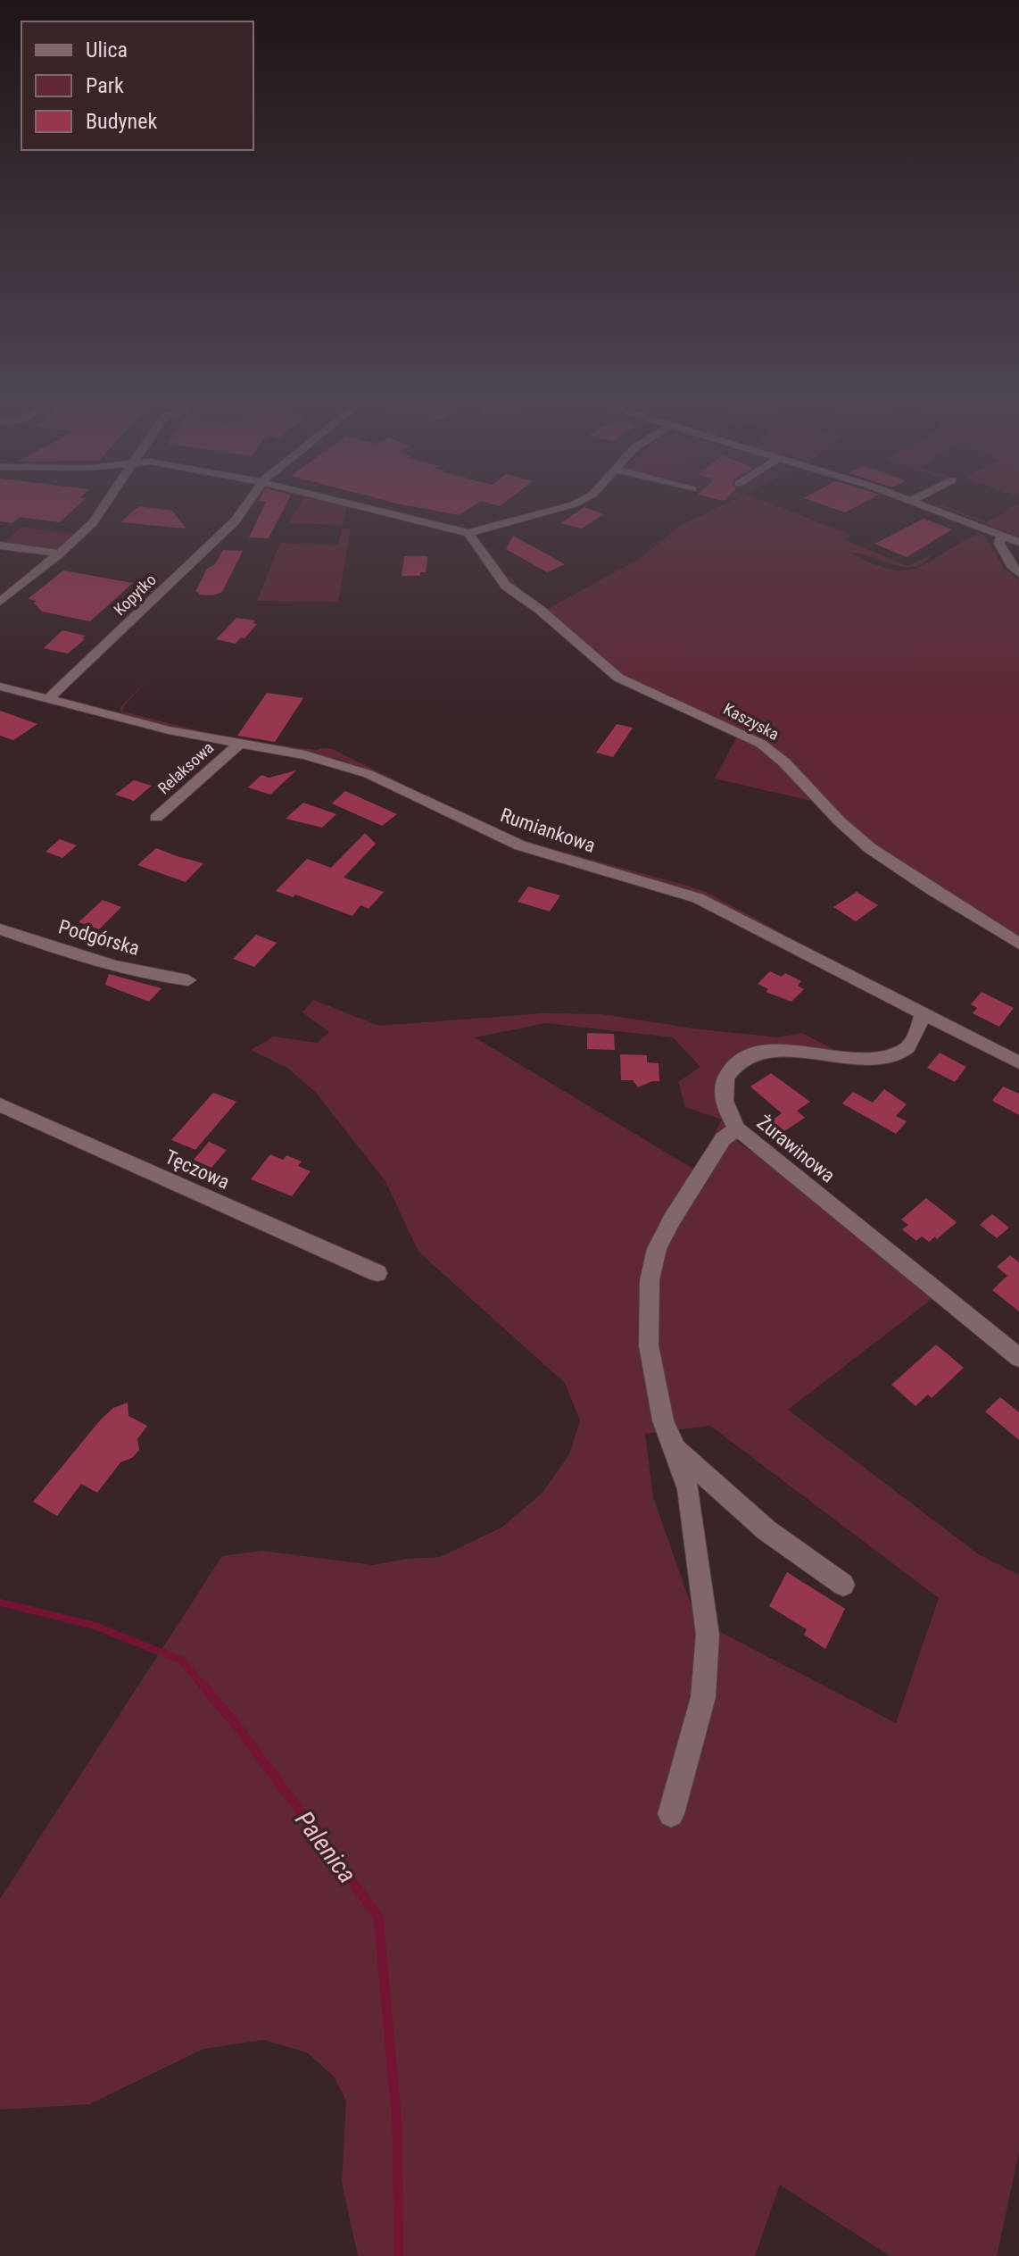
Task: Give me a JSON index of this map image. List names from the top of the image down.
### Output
{
  "streets": {
    "street": [
      "Kopytko",
      "Kaszyska",
      "Relaksowa",
      "Rumiankowa",
      "Podgórska",
      "Żurawinowa",
      "Tęczowa"
    ]
  },
  "crossings": [
    ["Kopytko", "Rumiankowa"],
    ["Relaksowa", "Rumiankowa"],
    ["Rumiankowa", "Żurawinowa"]
  ],
  "water": ["Palenica"],
  "legend": ["Ulica", "Park", "Budynek"]
}
